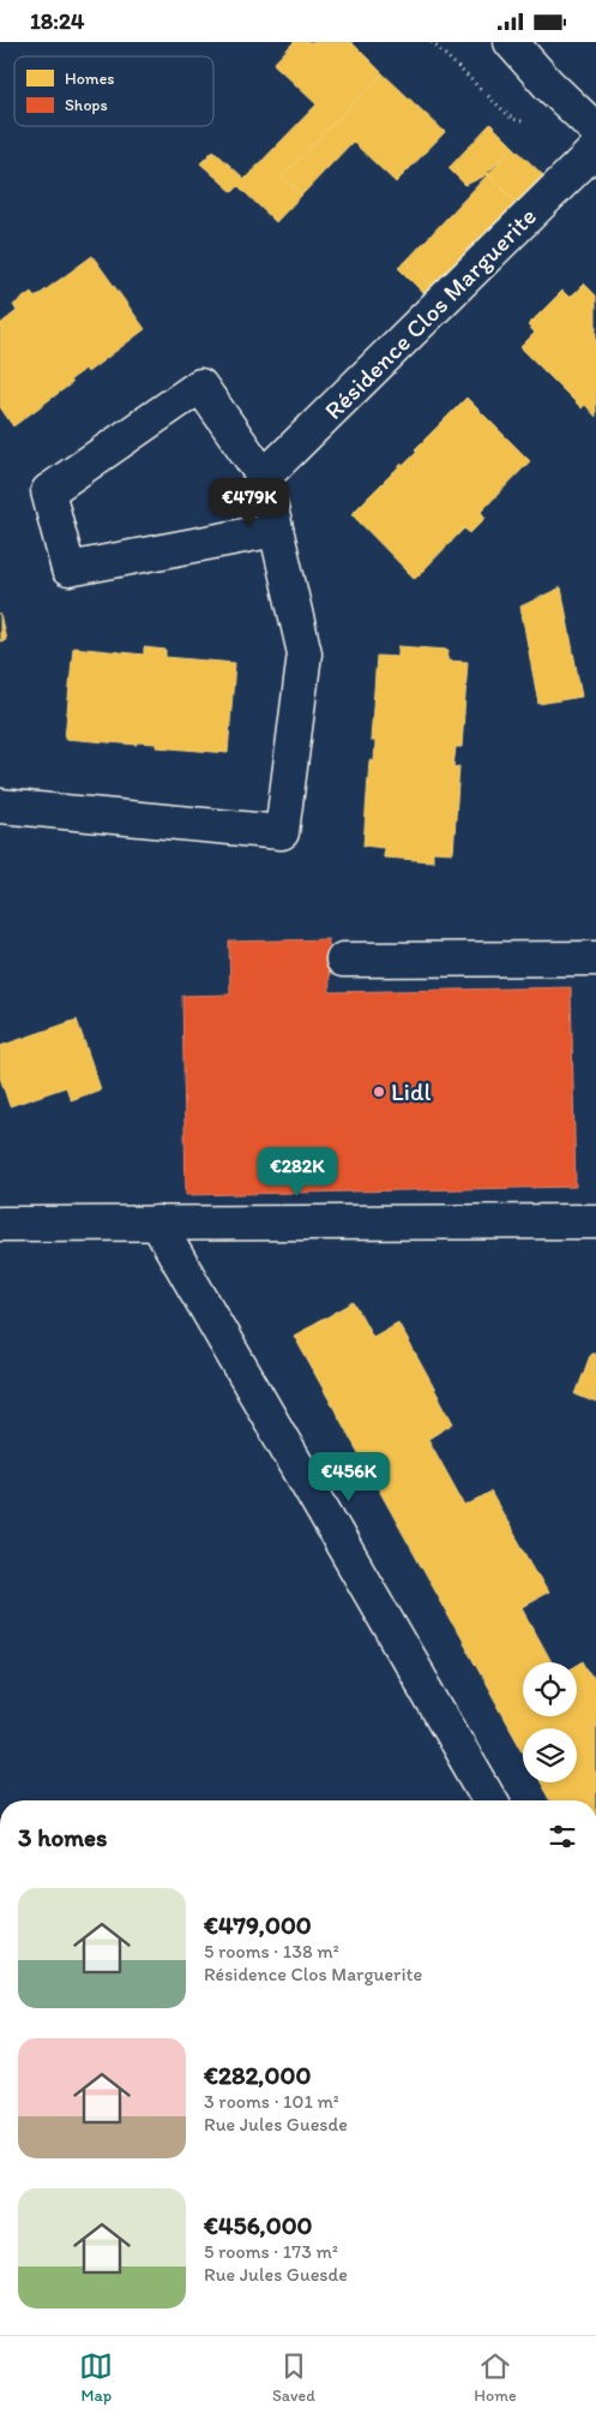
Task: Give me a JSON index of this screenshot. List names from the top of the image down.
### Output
{
  "streets": {
    "street": ["Résidence Clos Marguerite"]
  },
  "places": ["Lidl"],
  "legend": ["Homes", "Shops"],
  "page": {
    "status": "18:24",
    "price": ["€479K", "€282K", "€456K"],
    "heading": "3 homes",
    "list": [
      {
        "name": "€479,000",
        "note": "5 rooms · 138 m² · Résidence Clos Marguerite"
      },
      {
        "name": "€282,000",
        "note": "3 rooms · 101 m² · Rue Jules Guesde"
      },
      {
        "name": "€456,000",
        "note": "5 rooms · 173 m² · Rue Jules Guesde"
      }
    ],
    "tabs": ["Map", "Saved", "Home"]
  }
}
